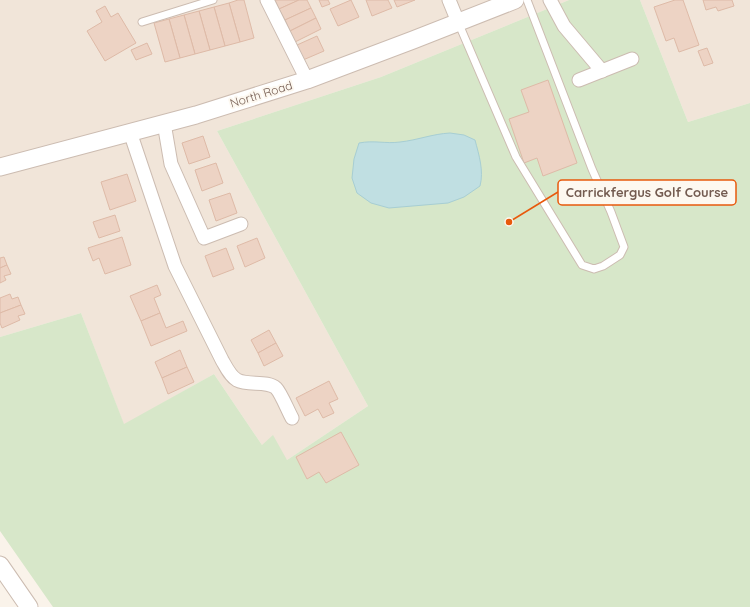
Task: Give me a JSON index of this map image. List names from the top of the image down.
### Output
{
  "streets": {
    "street": ["North Road"]
  },
  "places": ["Carrickfergus Golf Course"]
}
